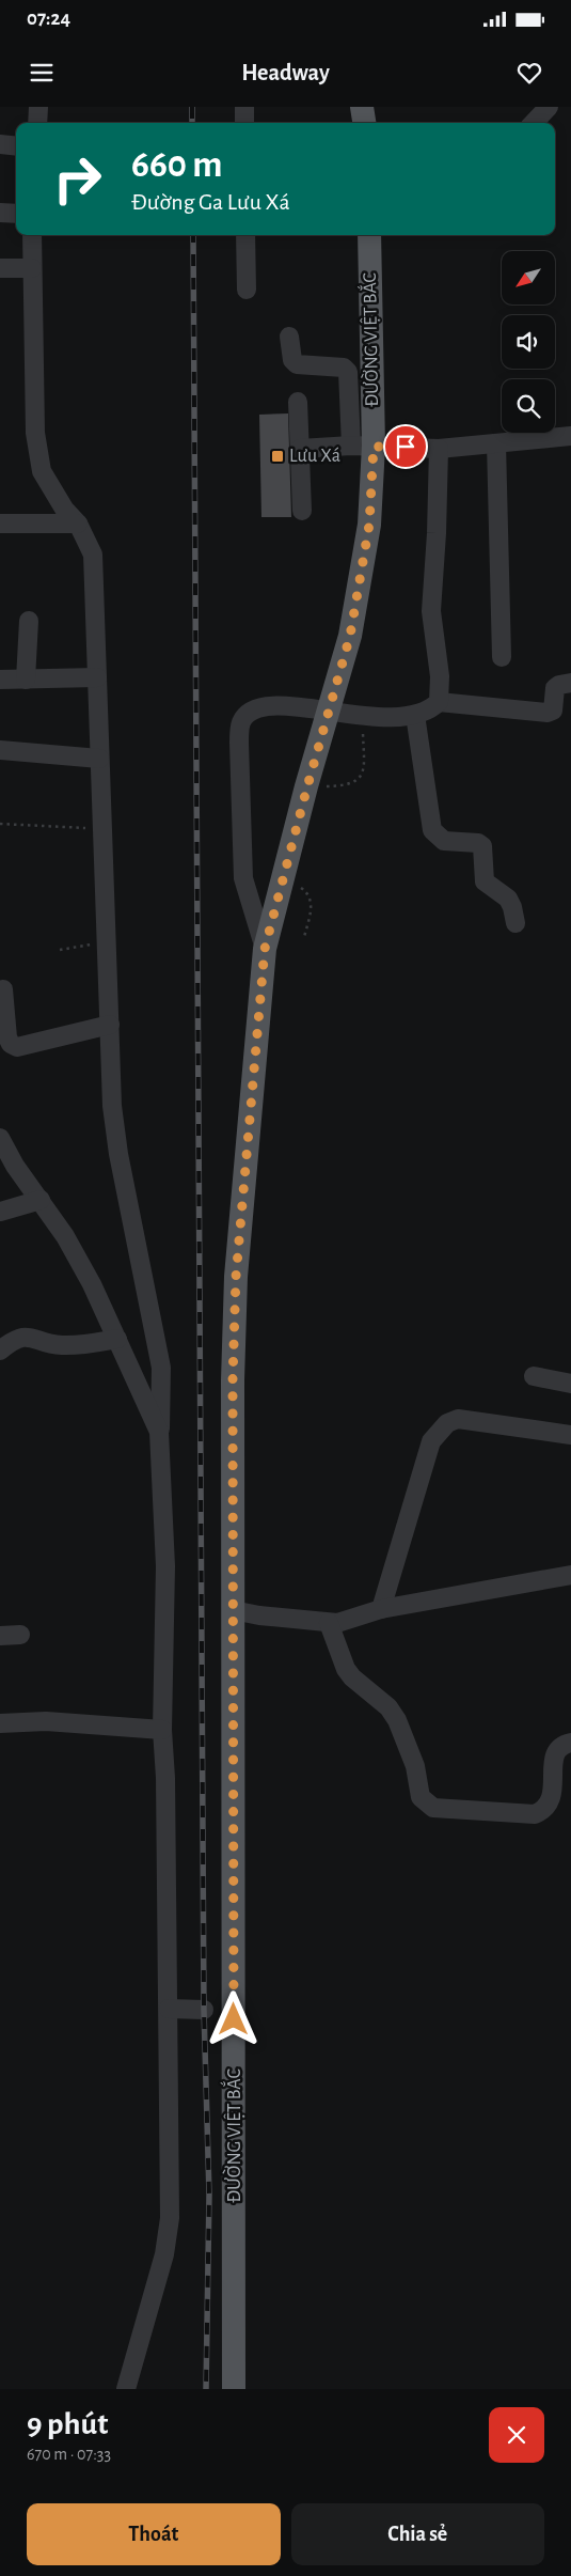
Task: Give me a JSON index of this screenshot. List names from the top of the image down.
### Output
{
  "streets": {
    "main road": ["ĐƯỜNG VIỆT BẮC"]
  },
  "places": {
    "transit": ["Lưu Xá"]
  },
  "north": "bottom left",
  "page": {
    "status": "07:24",
    "header": "Headway",
    "turn": ["660 m", "Đường Ga Lưu Xá"],
    "heading": ["9 phút", "670 m · 07:33"],
    "buttons": ["Thoát", "Chia sẻ"]
  }
}
